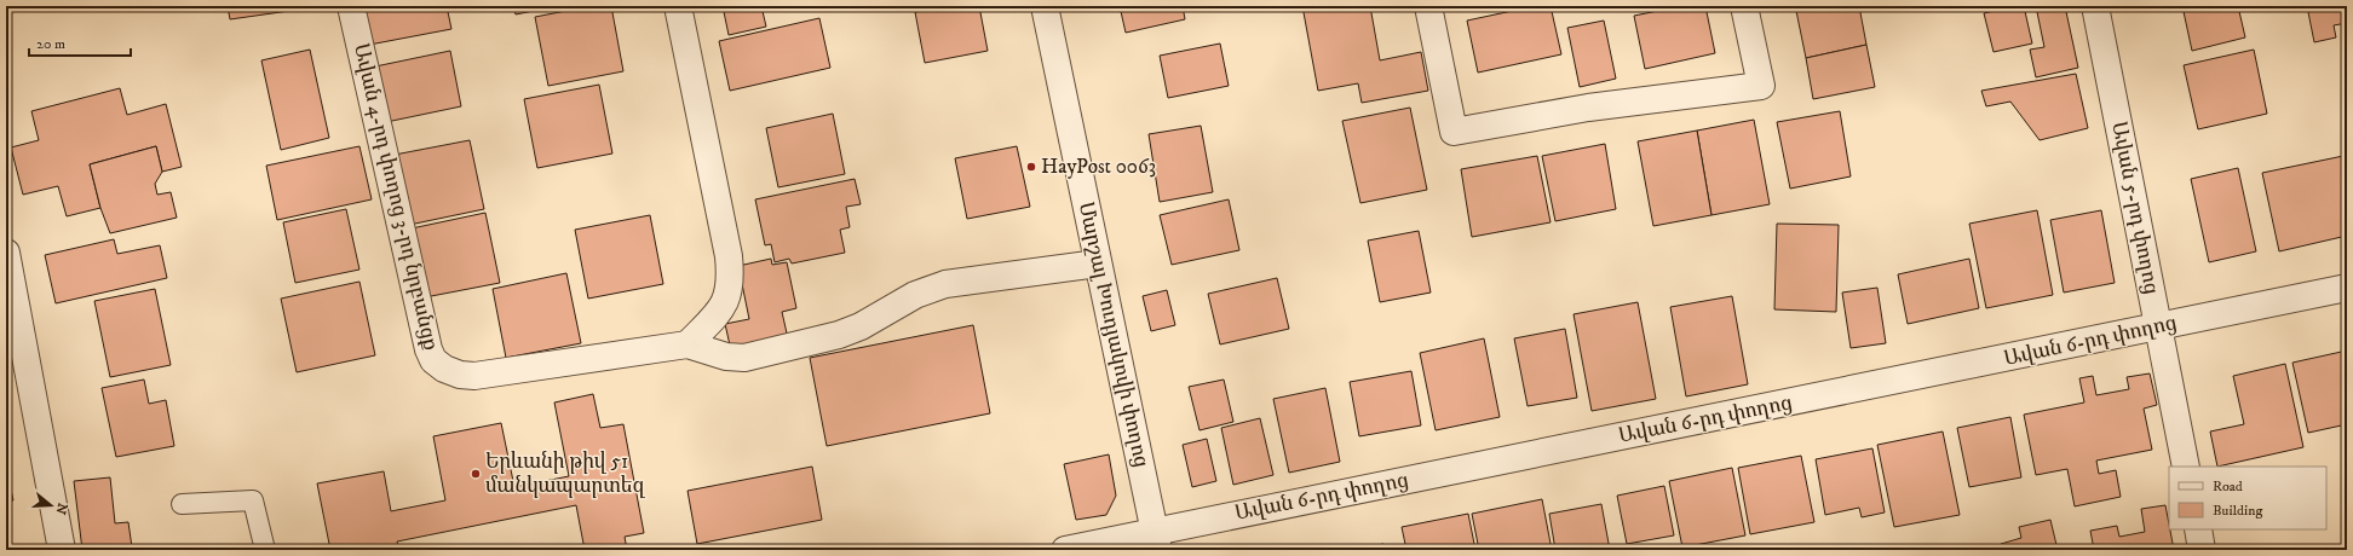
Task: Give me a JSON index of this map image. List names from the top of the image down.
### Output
{
  "streets": {
    "street": [
      "Ավան 4-րդ փողոց 3-րդ նրբանցք",
      "Ավան 5-րդ փողոց",
      "Մարշալ Խուդյակովի փողոց",
      "Ավան 6-րդ փողոց"
    ]
  },
  "crossings": [
    ["Ավան 4-րդ փողոց 3-րդ նրբանցք", "Մարշալ Խուդյակովի փողոց"],
    ["Ավան 5-րդ փողոց", "Ավան 6-րդ փողոց"],
    ["Մարշալ Խուդյակովի փողոց", "Ավան 6-րդ փողոց"]
  ],
  "places": ["HayPost 0063", "Երևանի թիվ 51 մանկապարտեզ"],
  "legend": ["Road", "Building"],
  "scale_bar": "20 m",
  "north": "right"
}
